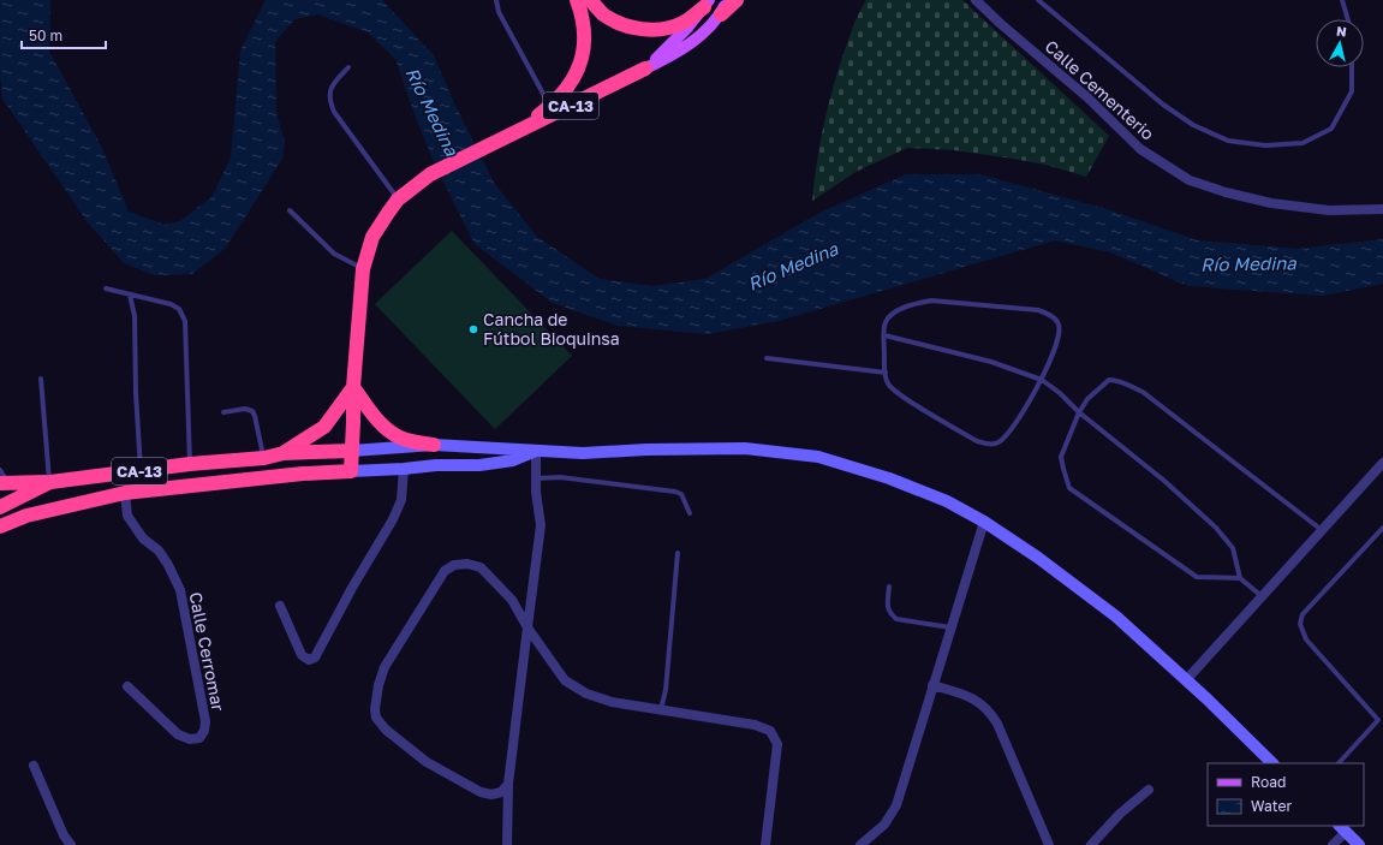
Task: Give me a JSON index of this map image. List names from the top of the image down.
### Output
{
  "streets": {
    "highway": ["CA-13"],
    "street": ["Calle Cementerio", "Calle Cerromar"]
  },
  "crossings": [
    ["CA-13", "Calle Cerromar"]
  ],
  "water": ["Río Medina"],
  "places": ["Cancha de Fútbol Bioquinsa"],
  "legend": ["Road", "Water"],
  "scale_bar": "50 m",
  "north": "top"
}
